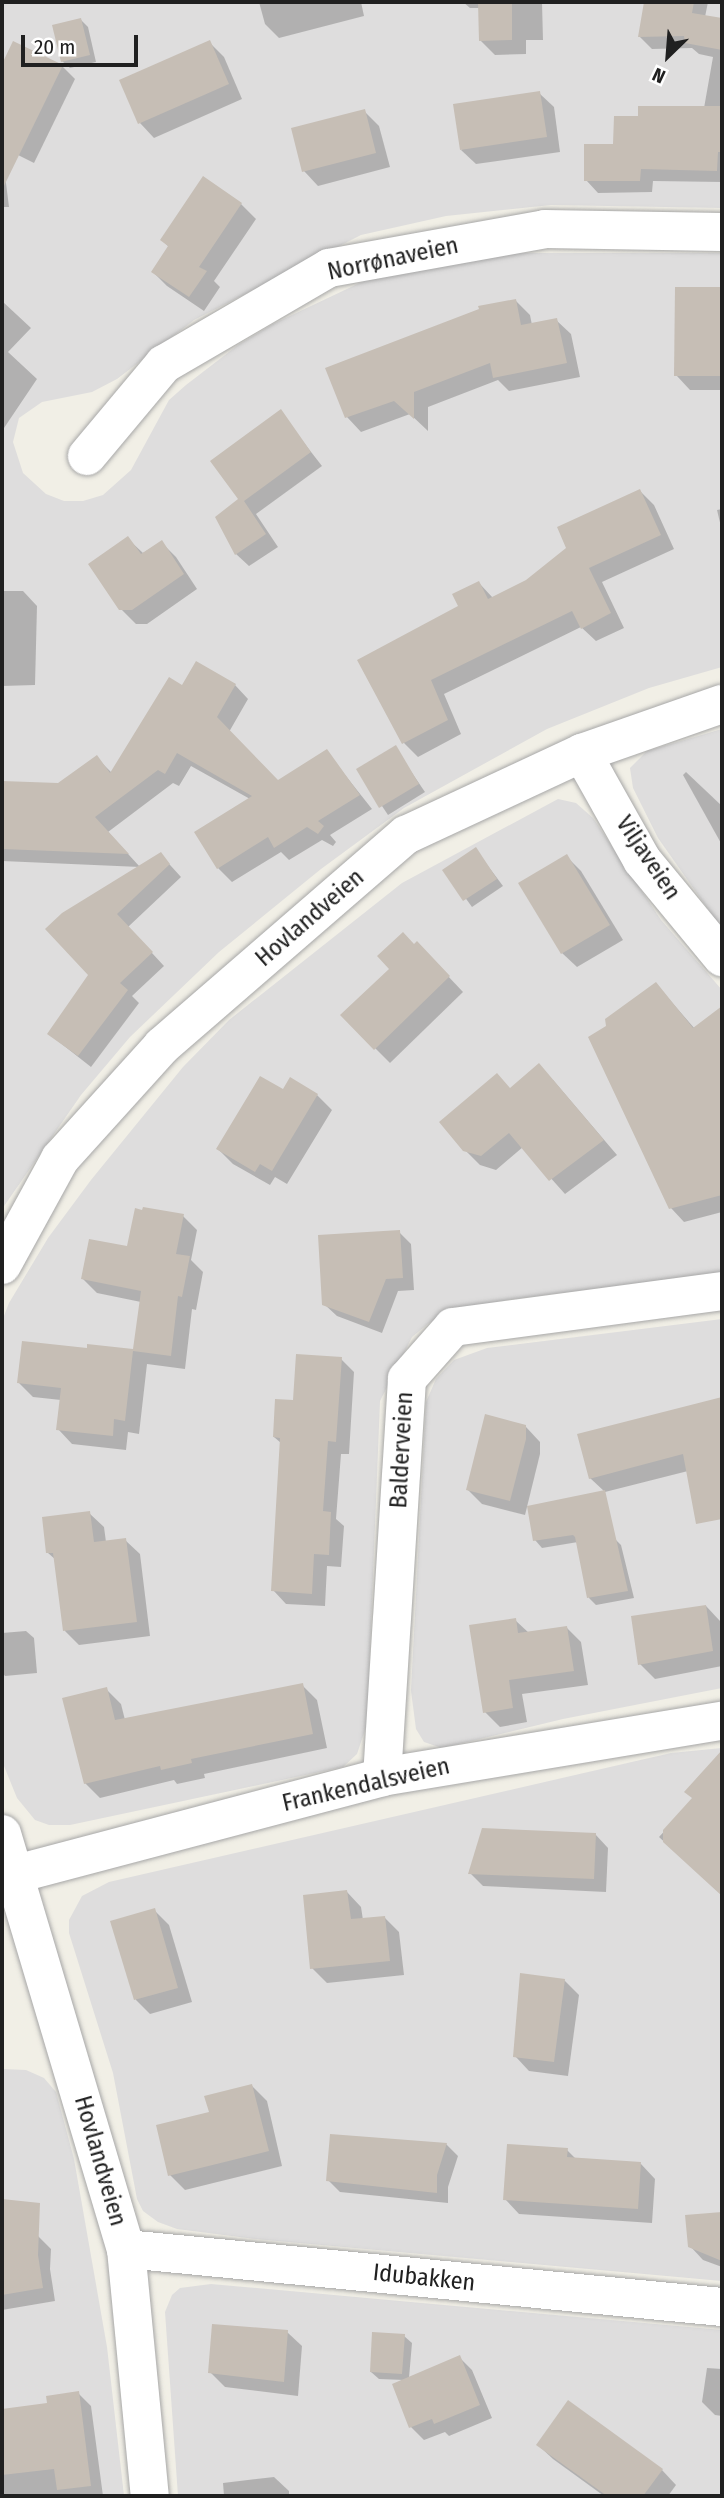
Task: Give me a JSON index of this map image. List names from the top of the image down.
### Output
{
  "streets": {
    "street": [
      "Norrønaveien",
      "Viljaveien",
      "Hovlandveien",
      "Balderveien",
      "Frankendalsveien",
      "Idubakken"
    ]
  },
  "crossings": [
    ["Viljaveien", "Hovlandveien"],
    ["Hovlandveien", "Frankendalsveien"],
    ["Hovlandveien", "Idubakken"],
    ["Balderveien", "Frankendalsveien"]
  ],
  "scale_bar": "20 m",
  "north": "bottom left"
}
